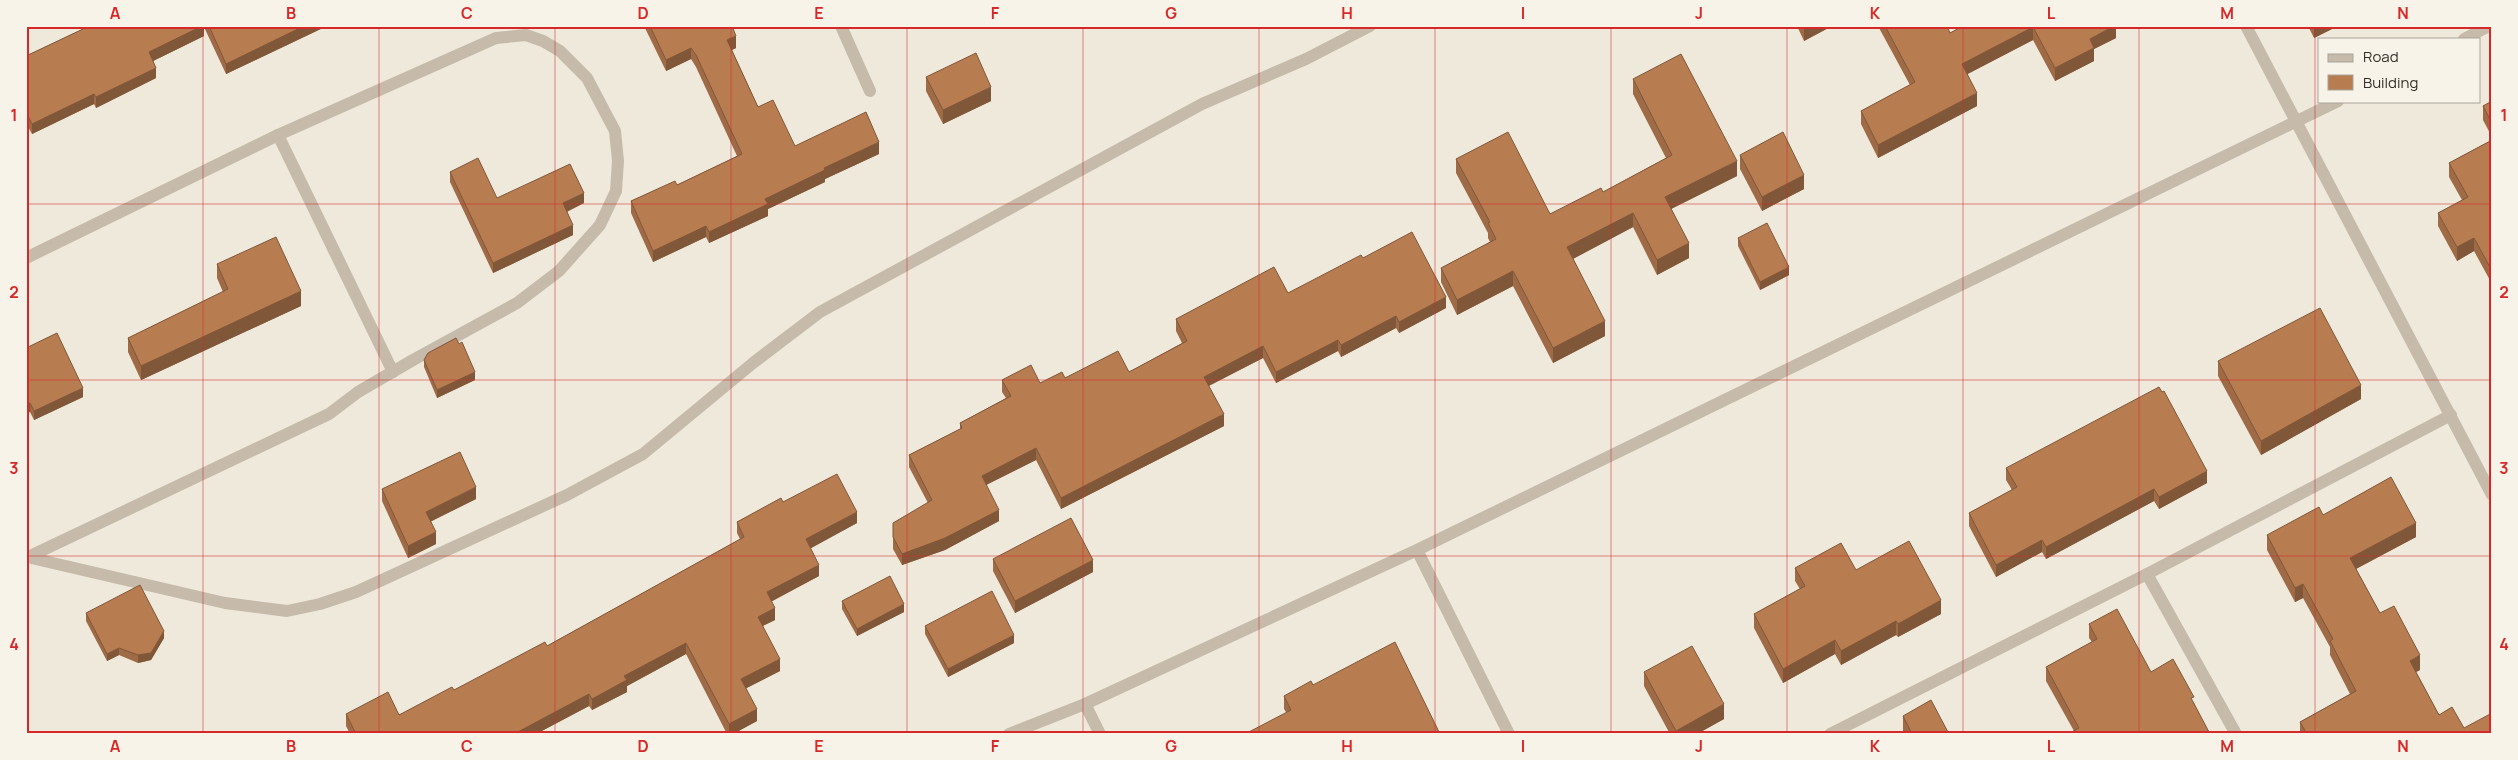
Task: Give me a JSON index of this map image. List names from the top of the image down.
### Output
{
  "legend": ["Road", "Building"],
  "grid": {
    "columns": [
      "A",
      "B",
      "C",
      "D",
      "E",
      "F",
      "G",
      "H",
      "I",
      "J",
      "K",
      "L",
      "M",
      "N"
    ],
    "rows": [
      "1",
      "2",
      "3",
      "4"
    ]
  }
}
